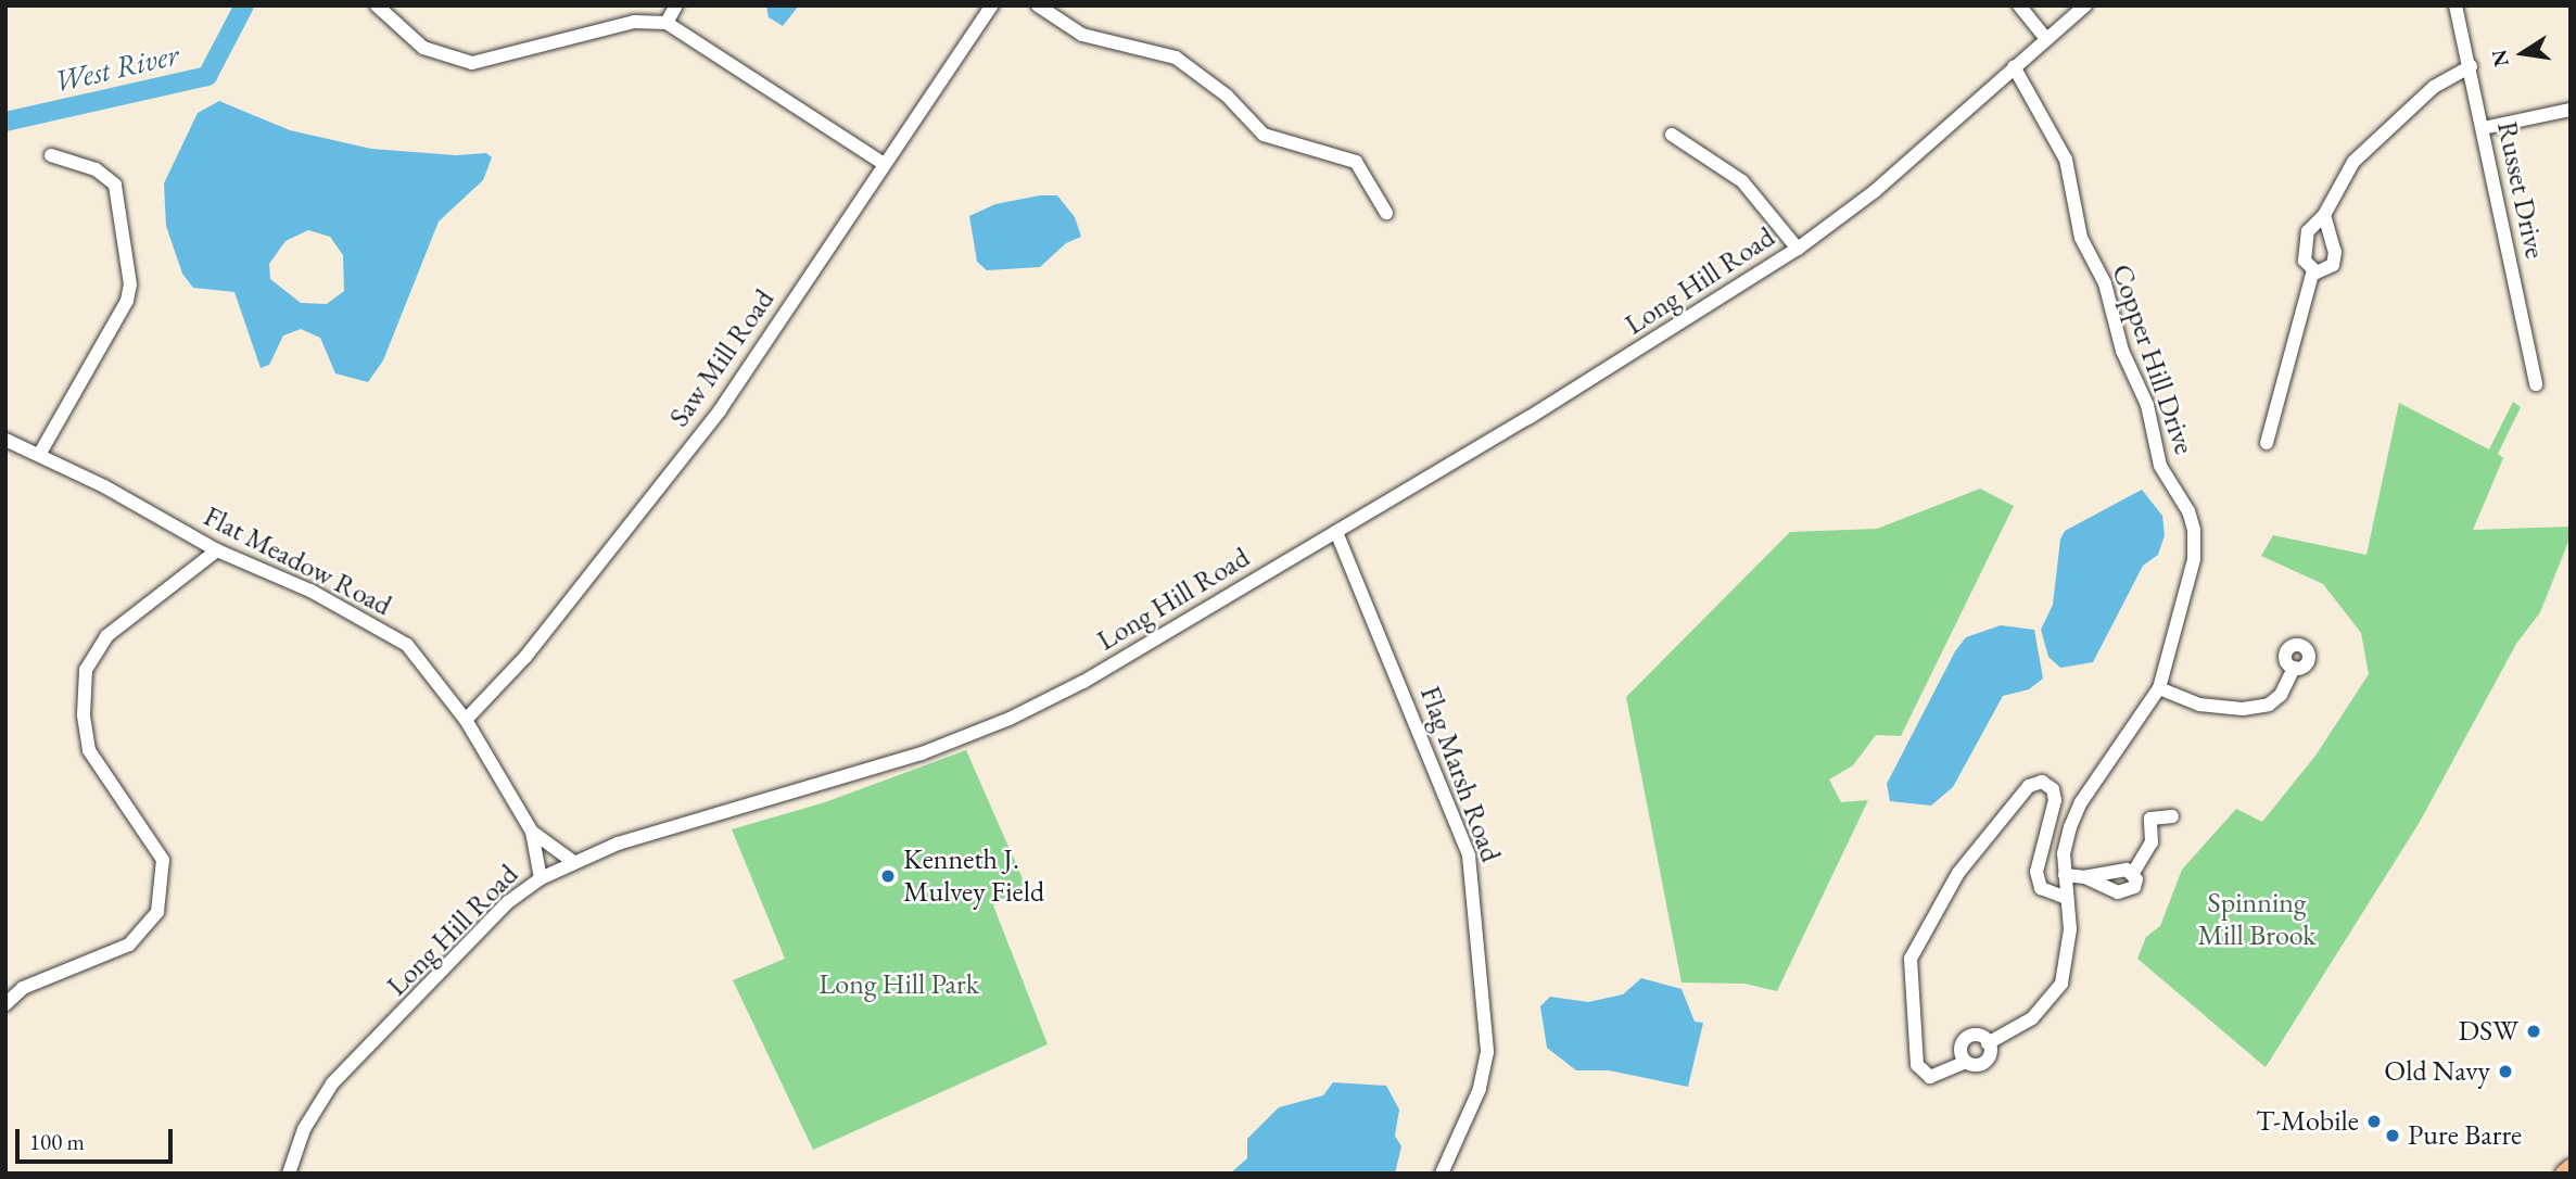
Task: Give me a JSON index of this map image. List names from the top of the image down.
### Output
{
  "streets": {
    "street": [
      "Russet Drive",
      "Long Hill Road",
      "Saw Mill Road",
      "Copper Hill Drive",
      "Flat Meadow Road",
      "Flag Marsh Road"
    ]
  },
  "crossings": [
    ["Long Hill Road", "Copper Hill Drive"],
    ["Long Hill Road", "Flat Meadow Road"],
    ["Long Hill Road", "Flag Marsh Road"],
    ["Saw Mill Road", "Flat Meadow Road"]
  ],
  "water": ["West River"],
  "parks": ["Spinning Mill Brook", "Long Hill Park"],
  "places": [
    "Kenneth J. Mulvey Field",
    "DSW",
    "Old Navy",
    "T-Mobile",
    "Pure Barre"
  ],
  "scale_bar": "100 m",
  "north": "left"
}
